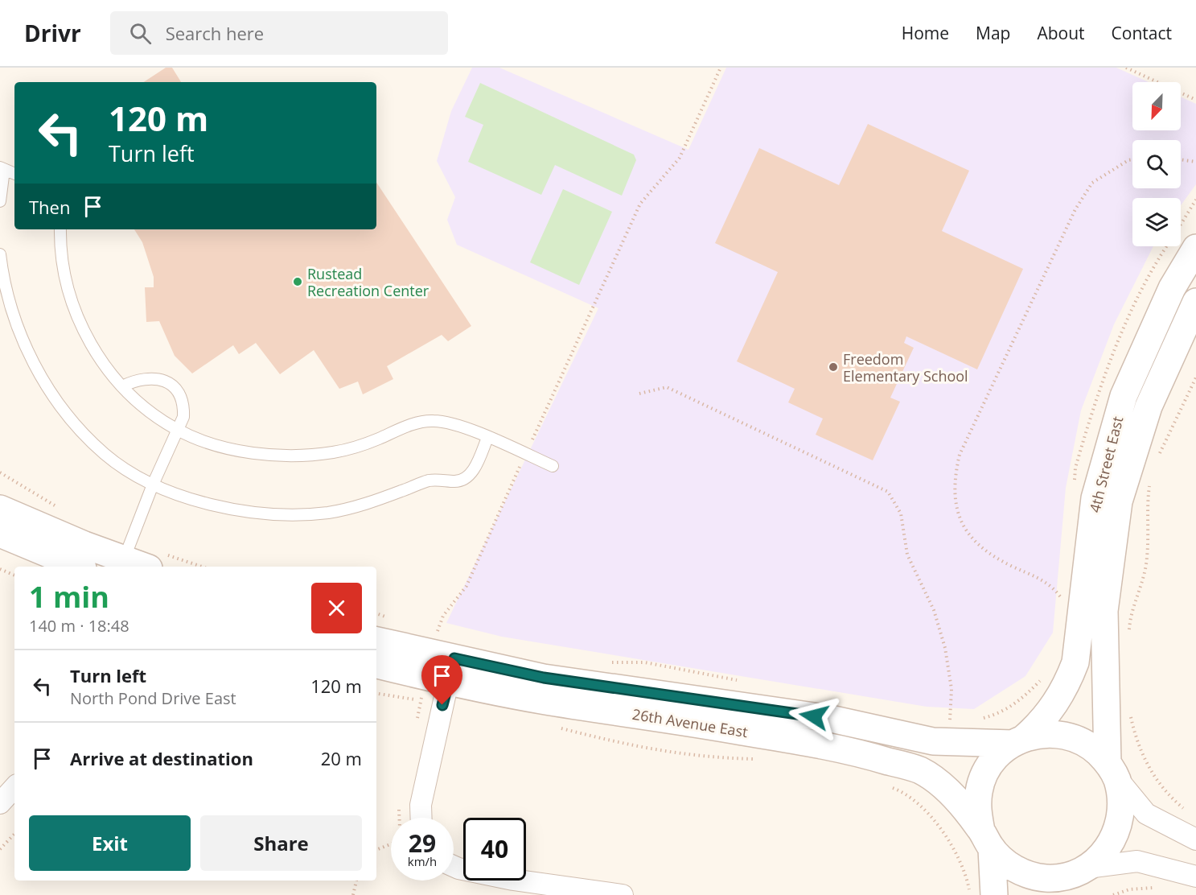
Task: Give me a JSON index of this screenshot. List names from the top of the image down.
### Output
{
  "streets": {
    "street": ["4th Street East", "26th Avenue East"]
  },
  "crossings": [
    ["4th Street East", "26th Avenue East"]
  ],
  "places": ["Rustead Recreation Center", "Freedom Elementary School"],
  "north": "bottom left",
  "page": {
    "header": "Drivr",
    "search": "Search here",
    "nav": [
      "Home",
      "Map",
      "About",
      "Contact"
    ],
    "turn": ["120 m", "Turn left"],
    "then": "Then",
    "heading": ["1 min", "140 m · 18:48"],
    "list": [
      {
        "name": "Turn left",
        "note": "North Pond Drive East",
        "value": "120 m"
      },
      {
        "name": "Arrive at destination",
        "value": "20 m"
      }
    ],
    "buttons": ["Exit", "Share"],
    "speed": "29 km/h",
    "limit": "40"
  }
}
